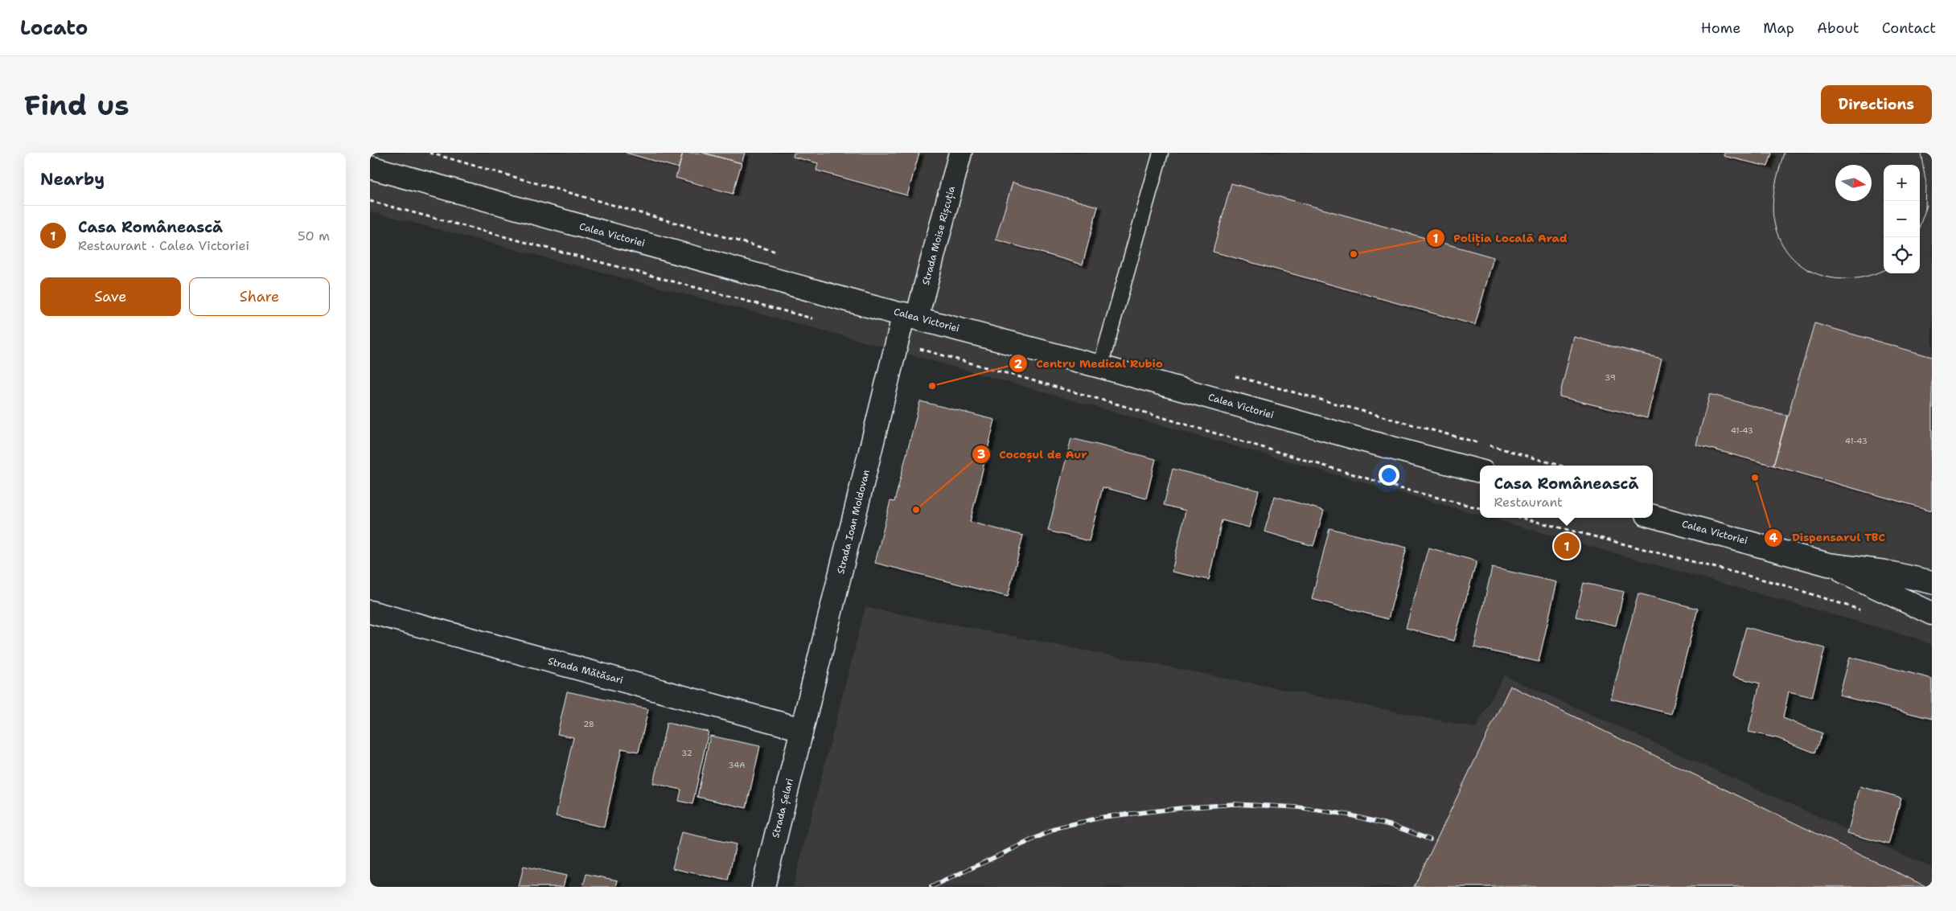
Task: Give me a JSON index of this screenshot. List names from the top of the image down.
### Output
{
  "streets": {
    "main road": [
      "Calea Victoriei",
      "Strada Moise Rișcuția",
      "Strada Ioan Moldovan",
      "Strada Mătăsari",
      "Strada Șelari"
    ]
  },
  "crossings": [
    ["Calea Victoriei", "Strada Moise Rișcuția"],
    ["Calea Victoriei", "Strada Ioan Moldovan"],
    ["Strada Moise Rișcuția", "Strada Ioan Moldovan"],
    ["Strada Ioan Moldovan", "Strada Mătăsari"],
    ["Strada Ioan Moldovan", "Strada Șelari"],
    ["Strada Mătăsari", "Strada Șelari"]
  ],
  "places": [
    "Poliția Locală Arad",
    "Centru Medical Rubio",
    "Dispensarul TBC",
    "Cocoșul de Aur"
  ],
  "house_numbers": [
    "39",
    "41-43",
    "41-43",
    "28",
    "32",
    "34A"
  ],
  "north": "right",
  "page": {
    "header": "Locato",
    "nav": [
      "Home",
      "Map",
      "About",
      "Contact"
    ],
    "buttons": [
      "Directions",
      ["Save", "Share"]
    ],
    "title": "Find us",
    "heading": "Nearby",
    "map_buttons": ["+", "−"],
    "list": [
      {
        "mark": "1",
        "name": "Casa Românească",
        "note": "Restaurant · Calea Victoriei",
        "value": "50 m"
      }
    ],
    "popup": ["Casa Românească", "Restaurant"],
    "pins": "1"
  }
}
